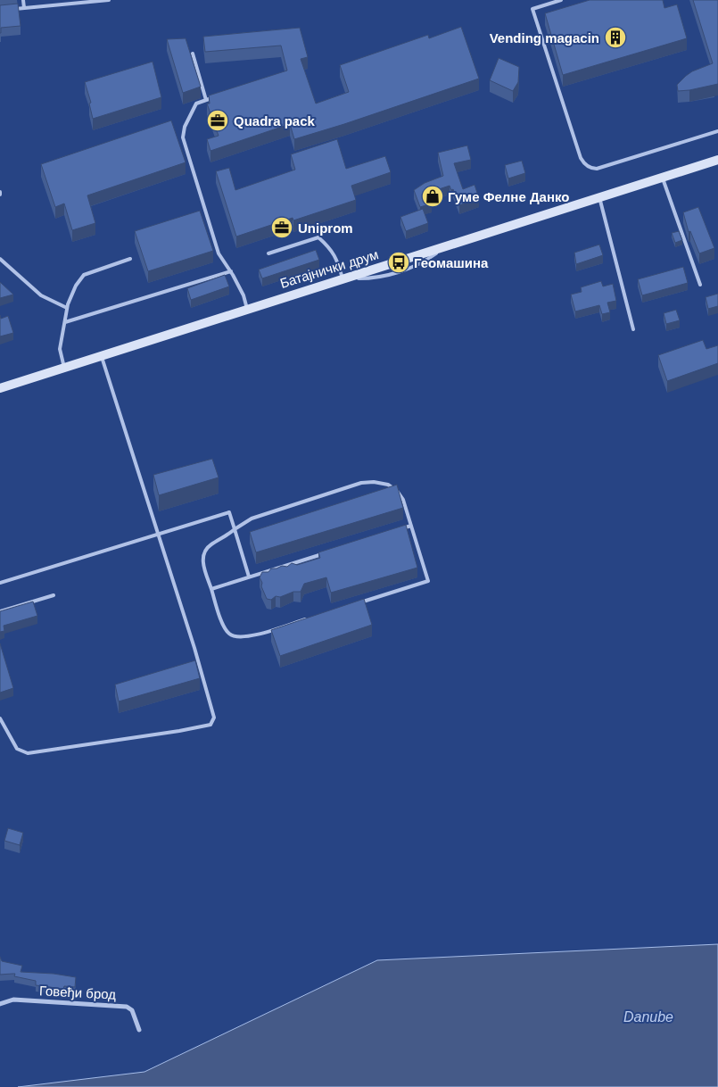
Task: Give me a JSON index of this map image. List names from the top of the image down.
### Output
{
  "streets": {
    "main road": ["Батајнички друм"],
    "street": ["Говеђи брод"]
  },
  "water": ["Danube"],
  "places": {
    "building": ["Vending magacin"],
    "office": ["Quadra pack", "Uniprom"],
    "shop": ["Гуме Фелне Данко"],
    "bus stop": ["Геомашина"]
  }
}
